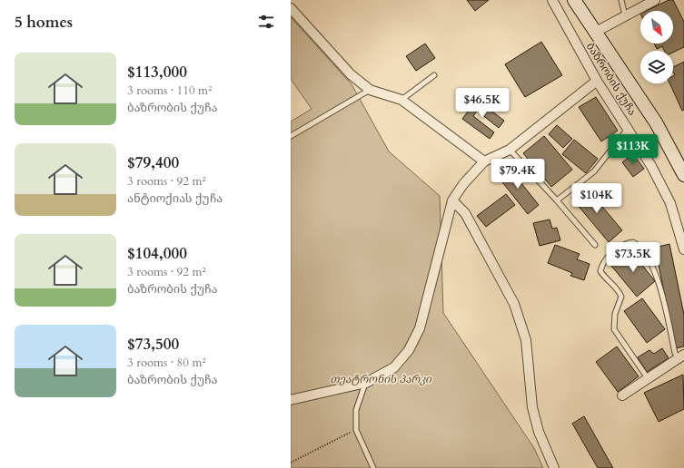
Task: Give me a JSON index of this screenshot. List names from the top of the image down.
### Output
{
  "streets": {
    "street": ["ბაზრობის ქუჩა"]
  },
  "parks": ["თეატრონის პარკი"],
  "north": "bottom right",
  "page": {
    "heading": "5 homes",
    "list": [
      {
        "name": "$113,000",
        "note": "3 rooms · 110 m² · ბაზრობის ქუჩა"
      },
      {
        "name": "$79,400",
        "note": "3 rooms · 92 m² · ანტიოქიას ქუჩა"
      },
      {
        "name": "$104,000",
        "note": "3 rooms · 92 m² · ბაზრობის ქუჩა"
      },
      {
        "name": "$73,500",
        "note": "3 rooms · 80 m² · ბაზრობის ქუჩა"
      }
    ],
    "price": [
      "$46.5K",
      "$113K",
      "$79.4K",
      "$104K",
      "$73.5K"
    ]
  }
}
